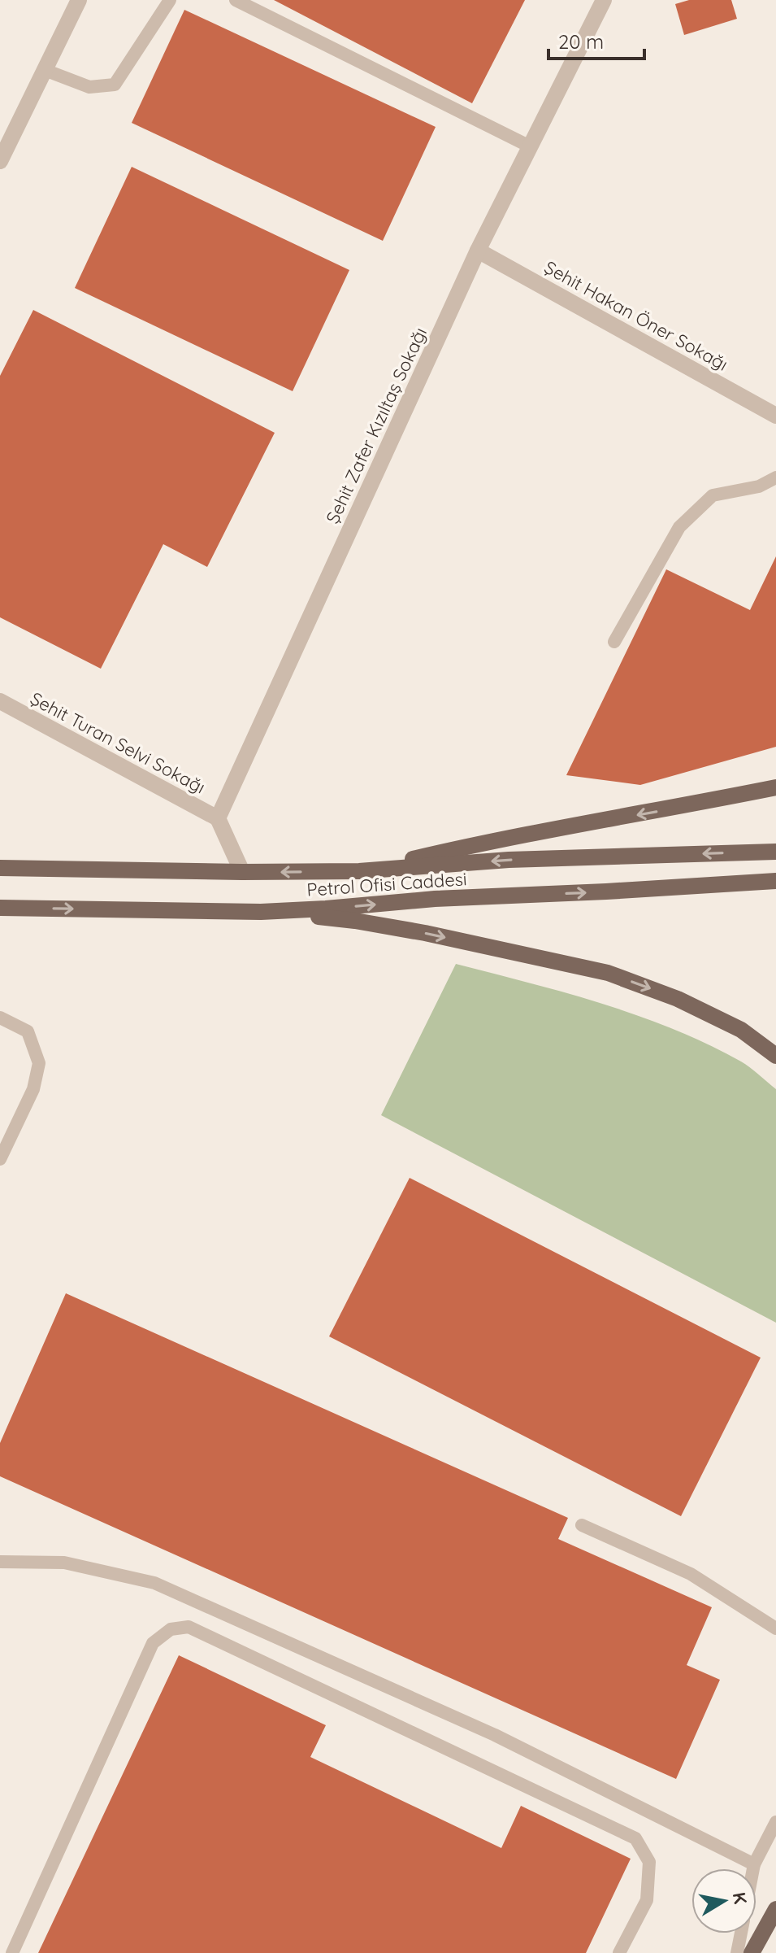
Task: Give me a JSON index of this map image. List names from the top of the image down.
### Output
{
  "streets": {
    "main road": ["Petrol Ofisi Caddesi"],
    "street": ["Şehit Hakan Öner Sokağı", "Şehit Zafer Kızıltaş Sokağı", "Şehit Turan Selvi Sokağı"]
  },
  "crossings": [
    ["Şehit Hakan Öner Sokağı", "Şehit Zafer Kızıltaş Sokağı"],
    ["Şehit Zafer Kızıltaş Sokağı", "Şehit Turan Selvi Sokağı"]
  ],
  "scale_bar": "20 m",
  "north": "right"
}
